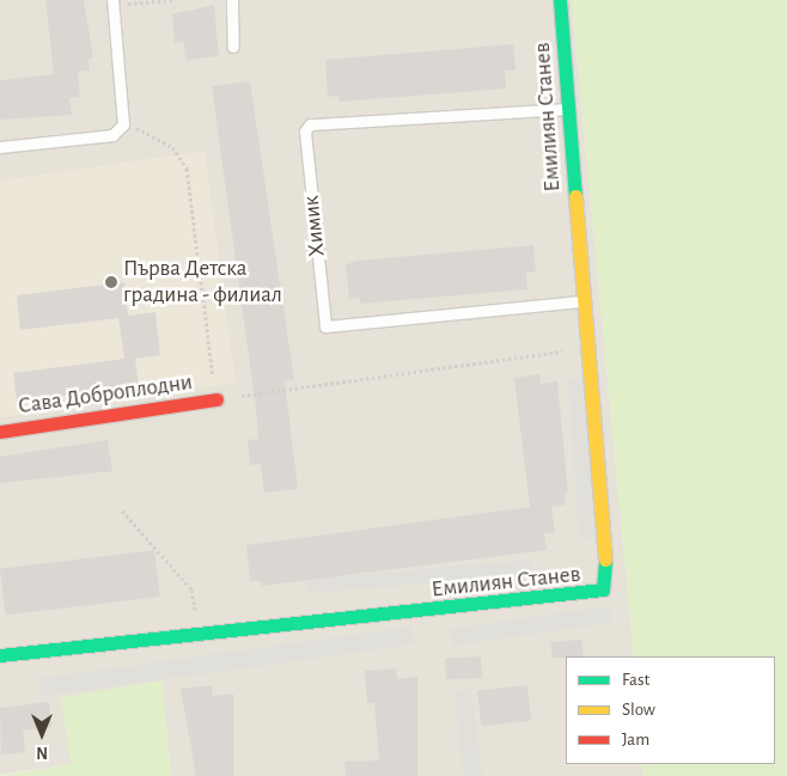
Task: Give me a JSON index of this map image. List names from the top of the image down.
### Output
{
  "streets": {
    "street": ["Емилиян Станев", "Сава Доброплодни"],
    "lane": ["Химик"]
  },
  "crossings": [
    ["Емилиян Станев", "Химик"]
  ],
  "places": ["Първа Детска градина - филиал"],
  "legend": ["Fast", "Slow", "Jam"],
  "north": "bottom"
}
